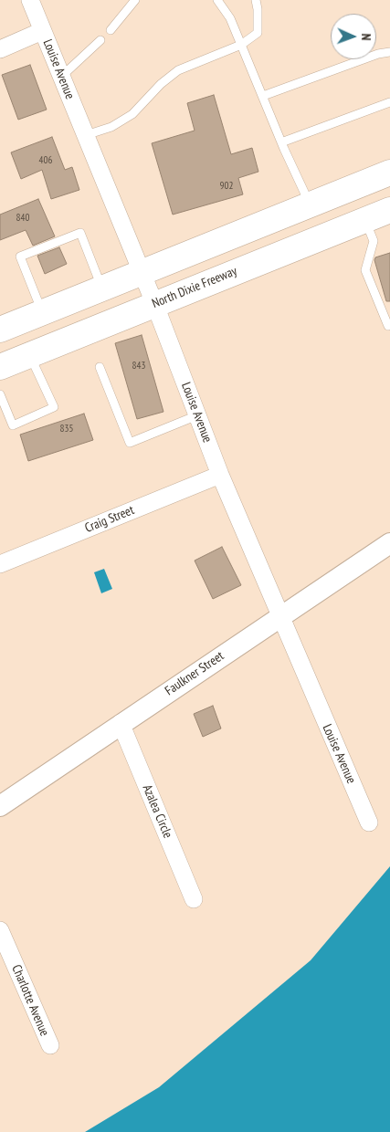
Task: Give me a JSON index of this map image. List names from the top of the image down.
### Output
{
  "streets": {
    "main road": ["North Dixie Freeway"],
    "street": [
      "Louise Avenue",
      "Craig Street",
      "Faulkner Street",
      "Azalea Circle",
      "Charlotte Avenue"
    ]
  },
  "crossings": [
    ["Louise Avenue", "North Dixie Freeway"],
    ["Louise Avenue", "Craig Street"],
    ["Louise Avenue", "Faulkner Street"],
    ["Faulkner Street", "Azalea Circle"]
  ],
  "house_numbers": [
    "406",
    "902",
    "840",
    "843",
    "835"
  ],
  "north": "right"
}
